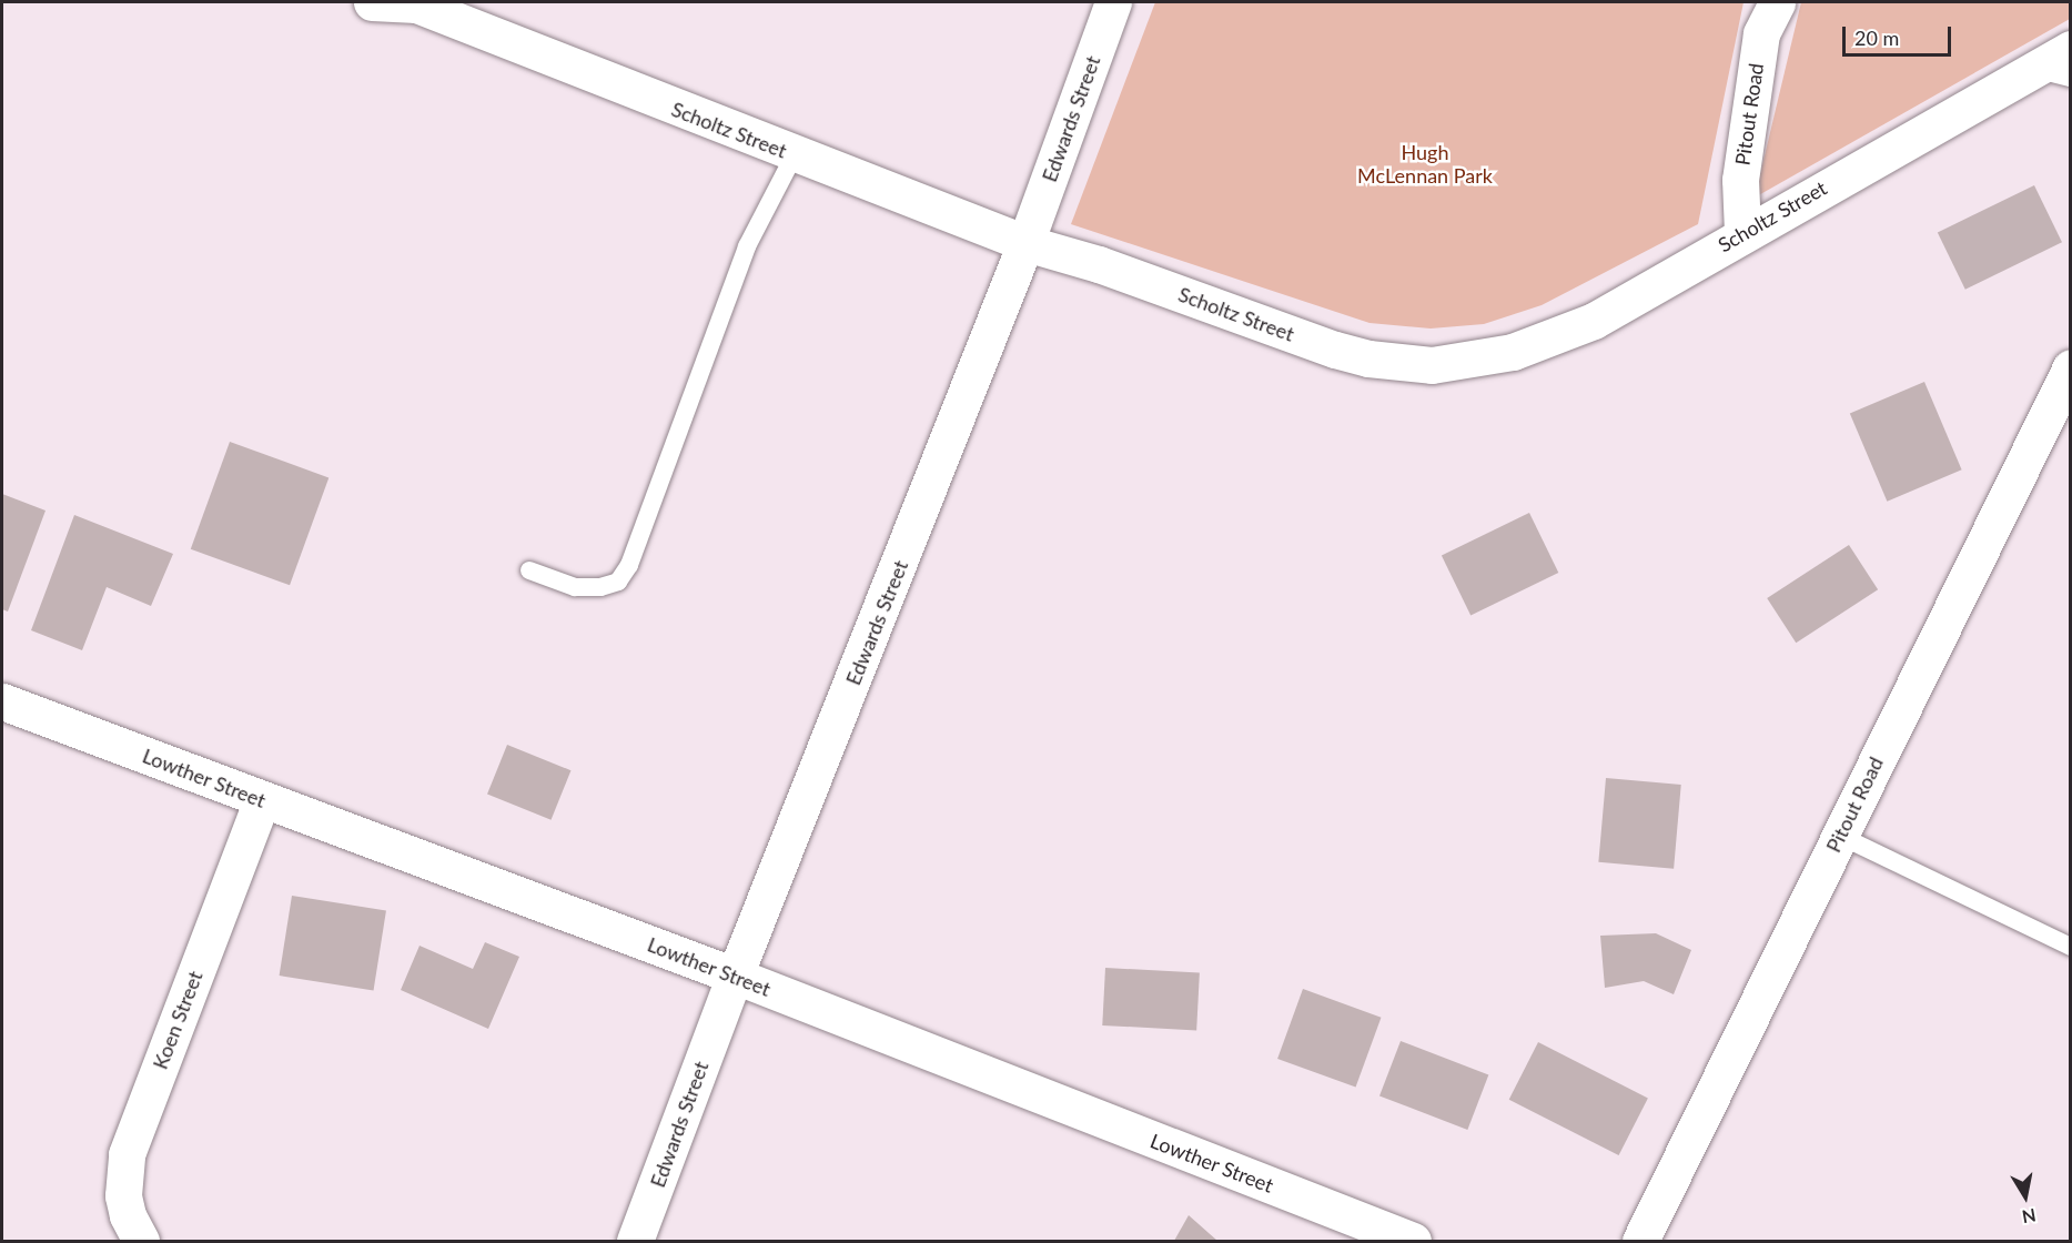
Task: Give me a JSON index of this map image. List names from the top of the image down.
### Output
{
  "streets": {
    "street": [
      "Pitout Road",
      "Edwards Street",
      "Scholtz Street",
      "Lowther Street",
      "Koen Street"
    ]
  },
  "crossings": [
    ["Pitout Road", "Scholtz Street"],
    ["Edwards Street", "Scholtz Street"],
    ["Edwards Street", "Lowther Street"],
    ["Lowther Street", "Koen Street"]
  ],
  "parks": ["Hugh McLennan Park"],
  "scale_bar": "20 m",
  "north": "bottom"
}
